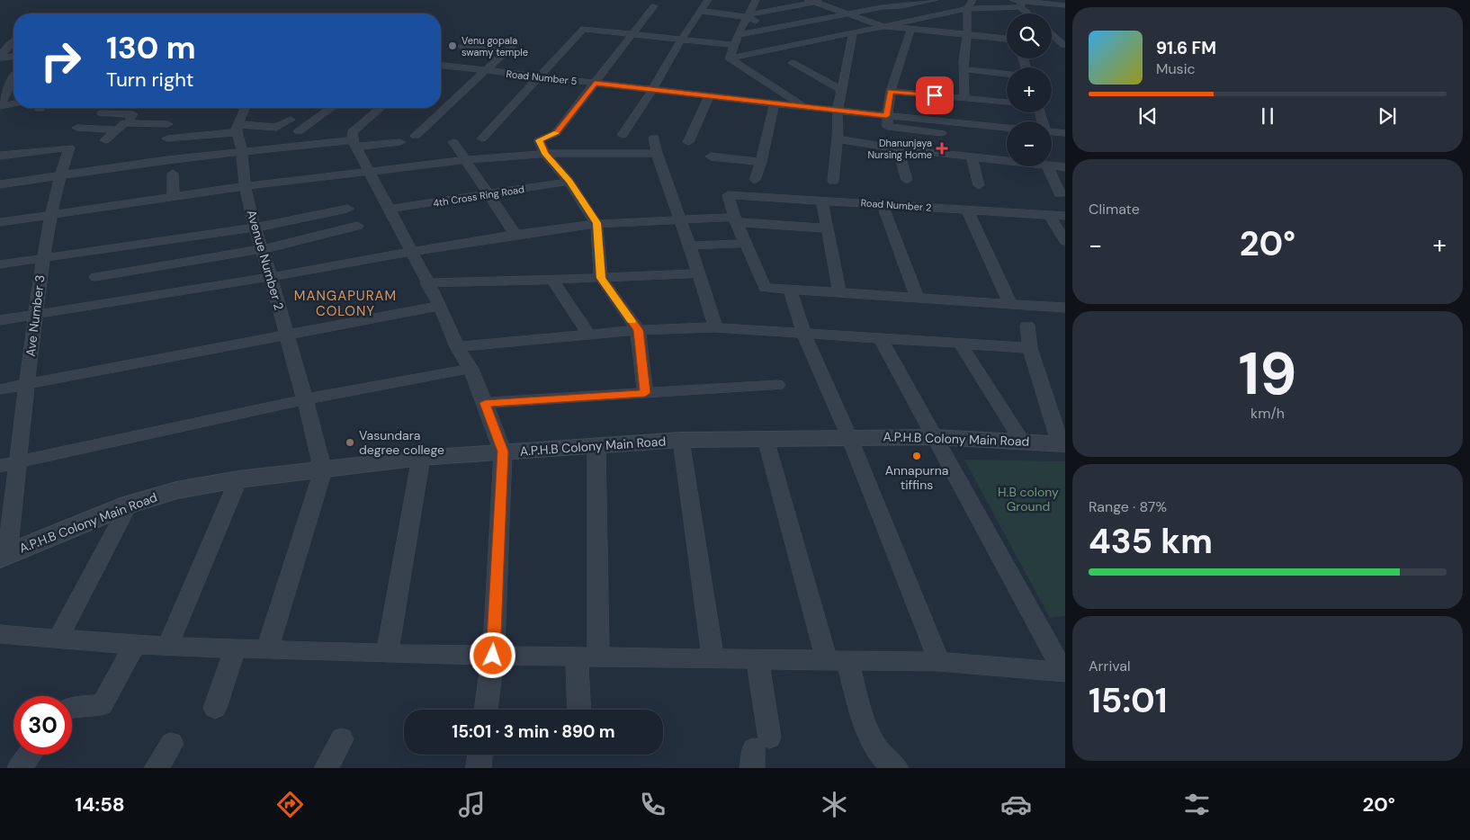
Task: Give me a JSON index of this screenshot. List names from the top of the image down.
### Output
{
  "streets": {
    "street": [
      "Road Number 5",
      "4th Cross Ring Road",
      "Road Number 2",
      "Avenue Number 2",
      "Ave Number 3",
      "A.P.H.B Colony Main Road"
    ]
  },
  "crossings": [
    ["Avenue Number 2", "A.P.H.B Colony Main Road"],
    ["Ave Number 3", "A.P.H.B Colony Main Road"]
  ],
  "districts": ["MANGAPURAM COLONY"],
  "parks": ["H.B colony Ground"],
  "places": {
    "other": ["Venu gopala swamy temple", "Vasundara degree college", "Annapurna tiffins"],
    "health": ["Dhanunjaya Nursing Home"]
  },
  "page": {
    "map_buttons": ["+", "−"],
    "turn": ["130 m", "Turn right"],
    "song": ["91.6 FM", "Music"],
    "tile": [
      "Climate",
      ["19", "km/h"],
      ["Range · 87%", "435 km"],
      ["Arrival", "15:01"]
    ],
    "heat": ["−", "20°", "+"],
    "limit": "30",
    "trip": "15:01 · 3 min · 890 m",
    "tabs": ["14:58", "20°"]
  }
}
